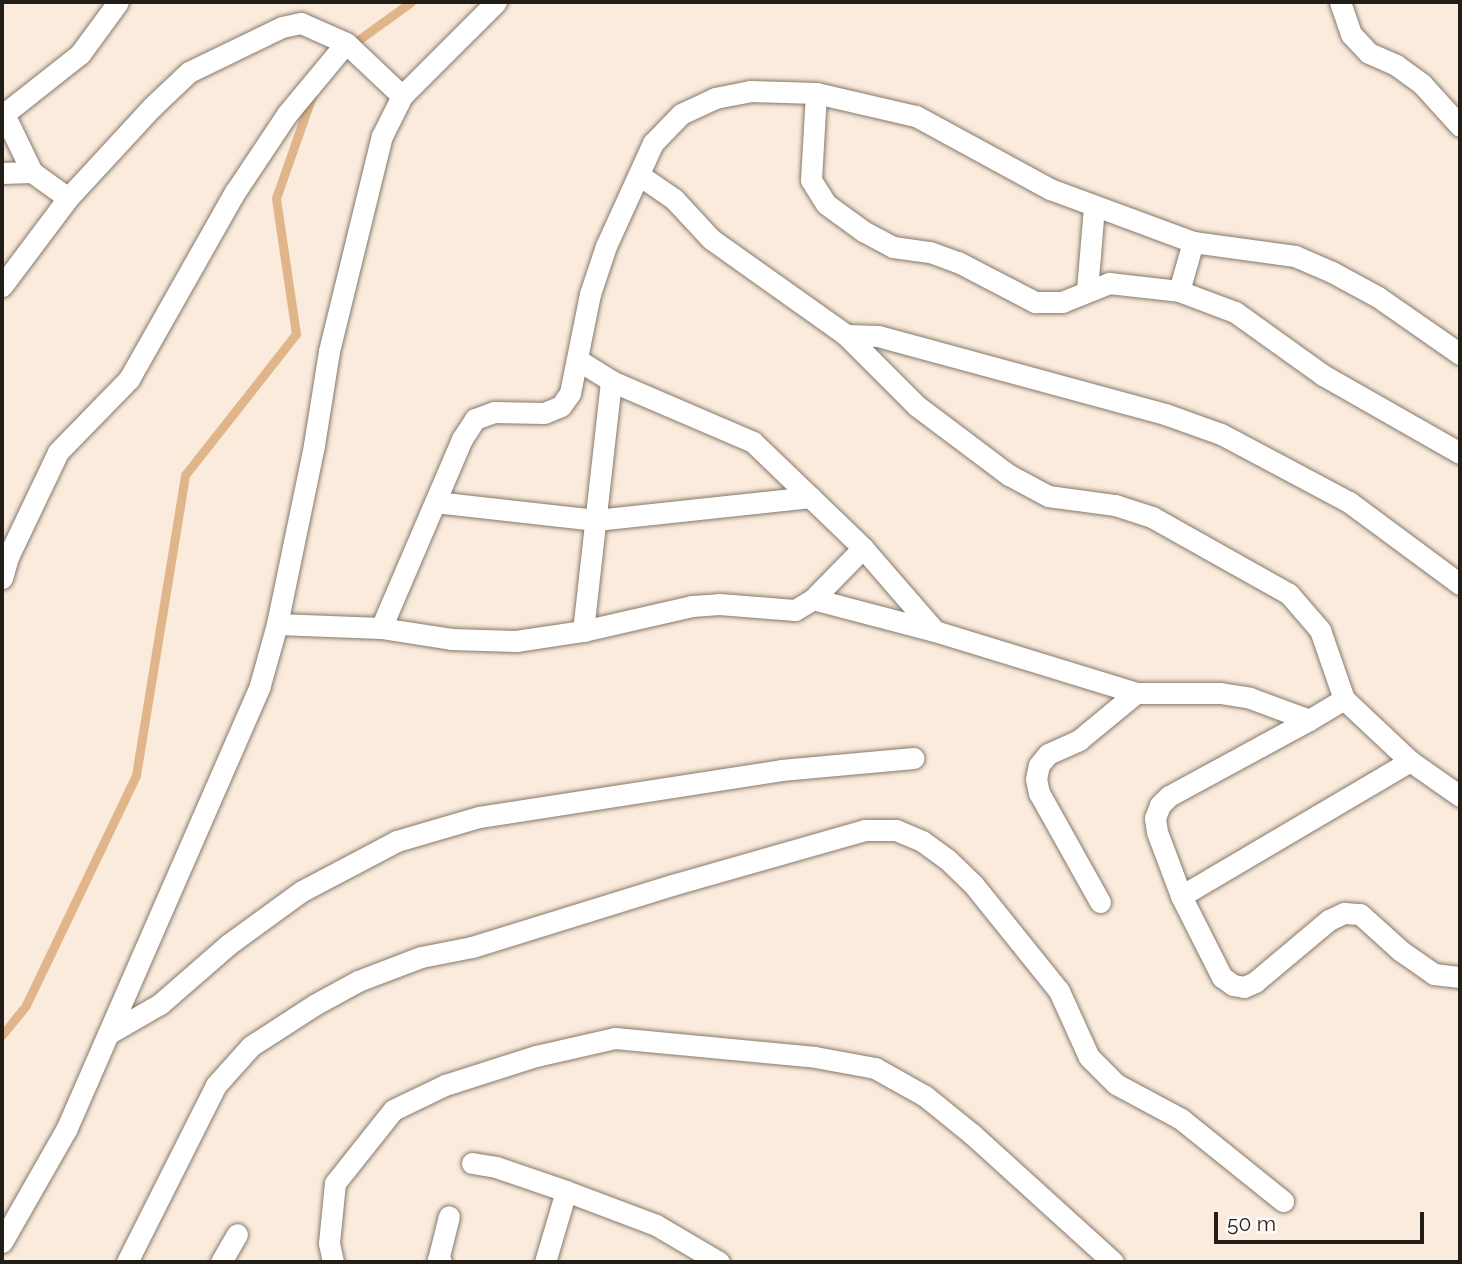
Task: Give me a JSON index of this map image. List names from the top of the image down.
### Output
{
  "scale_bar": "50 m"
}
